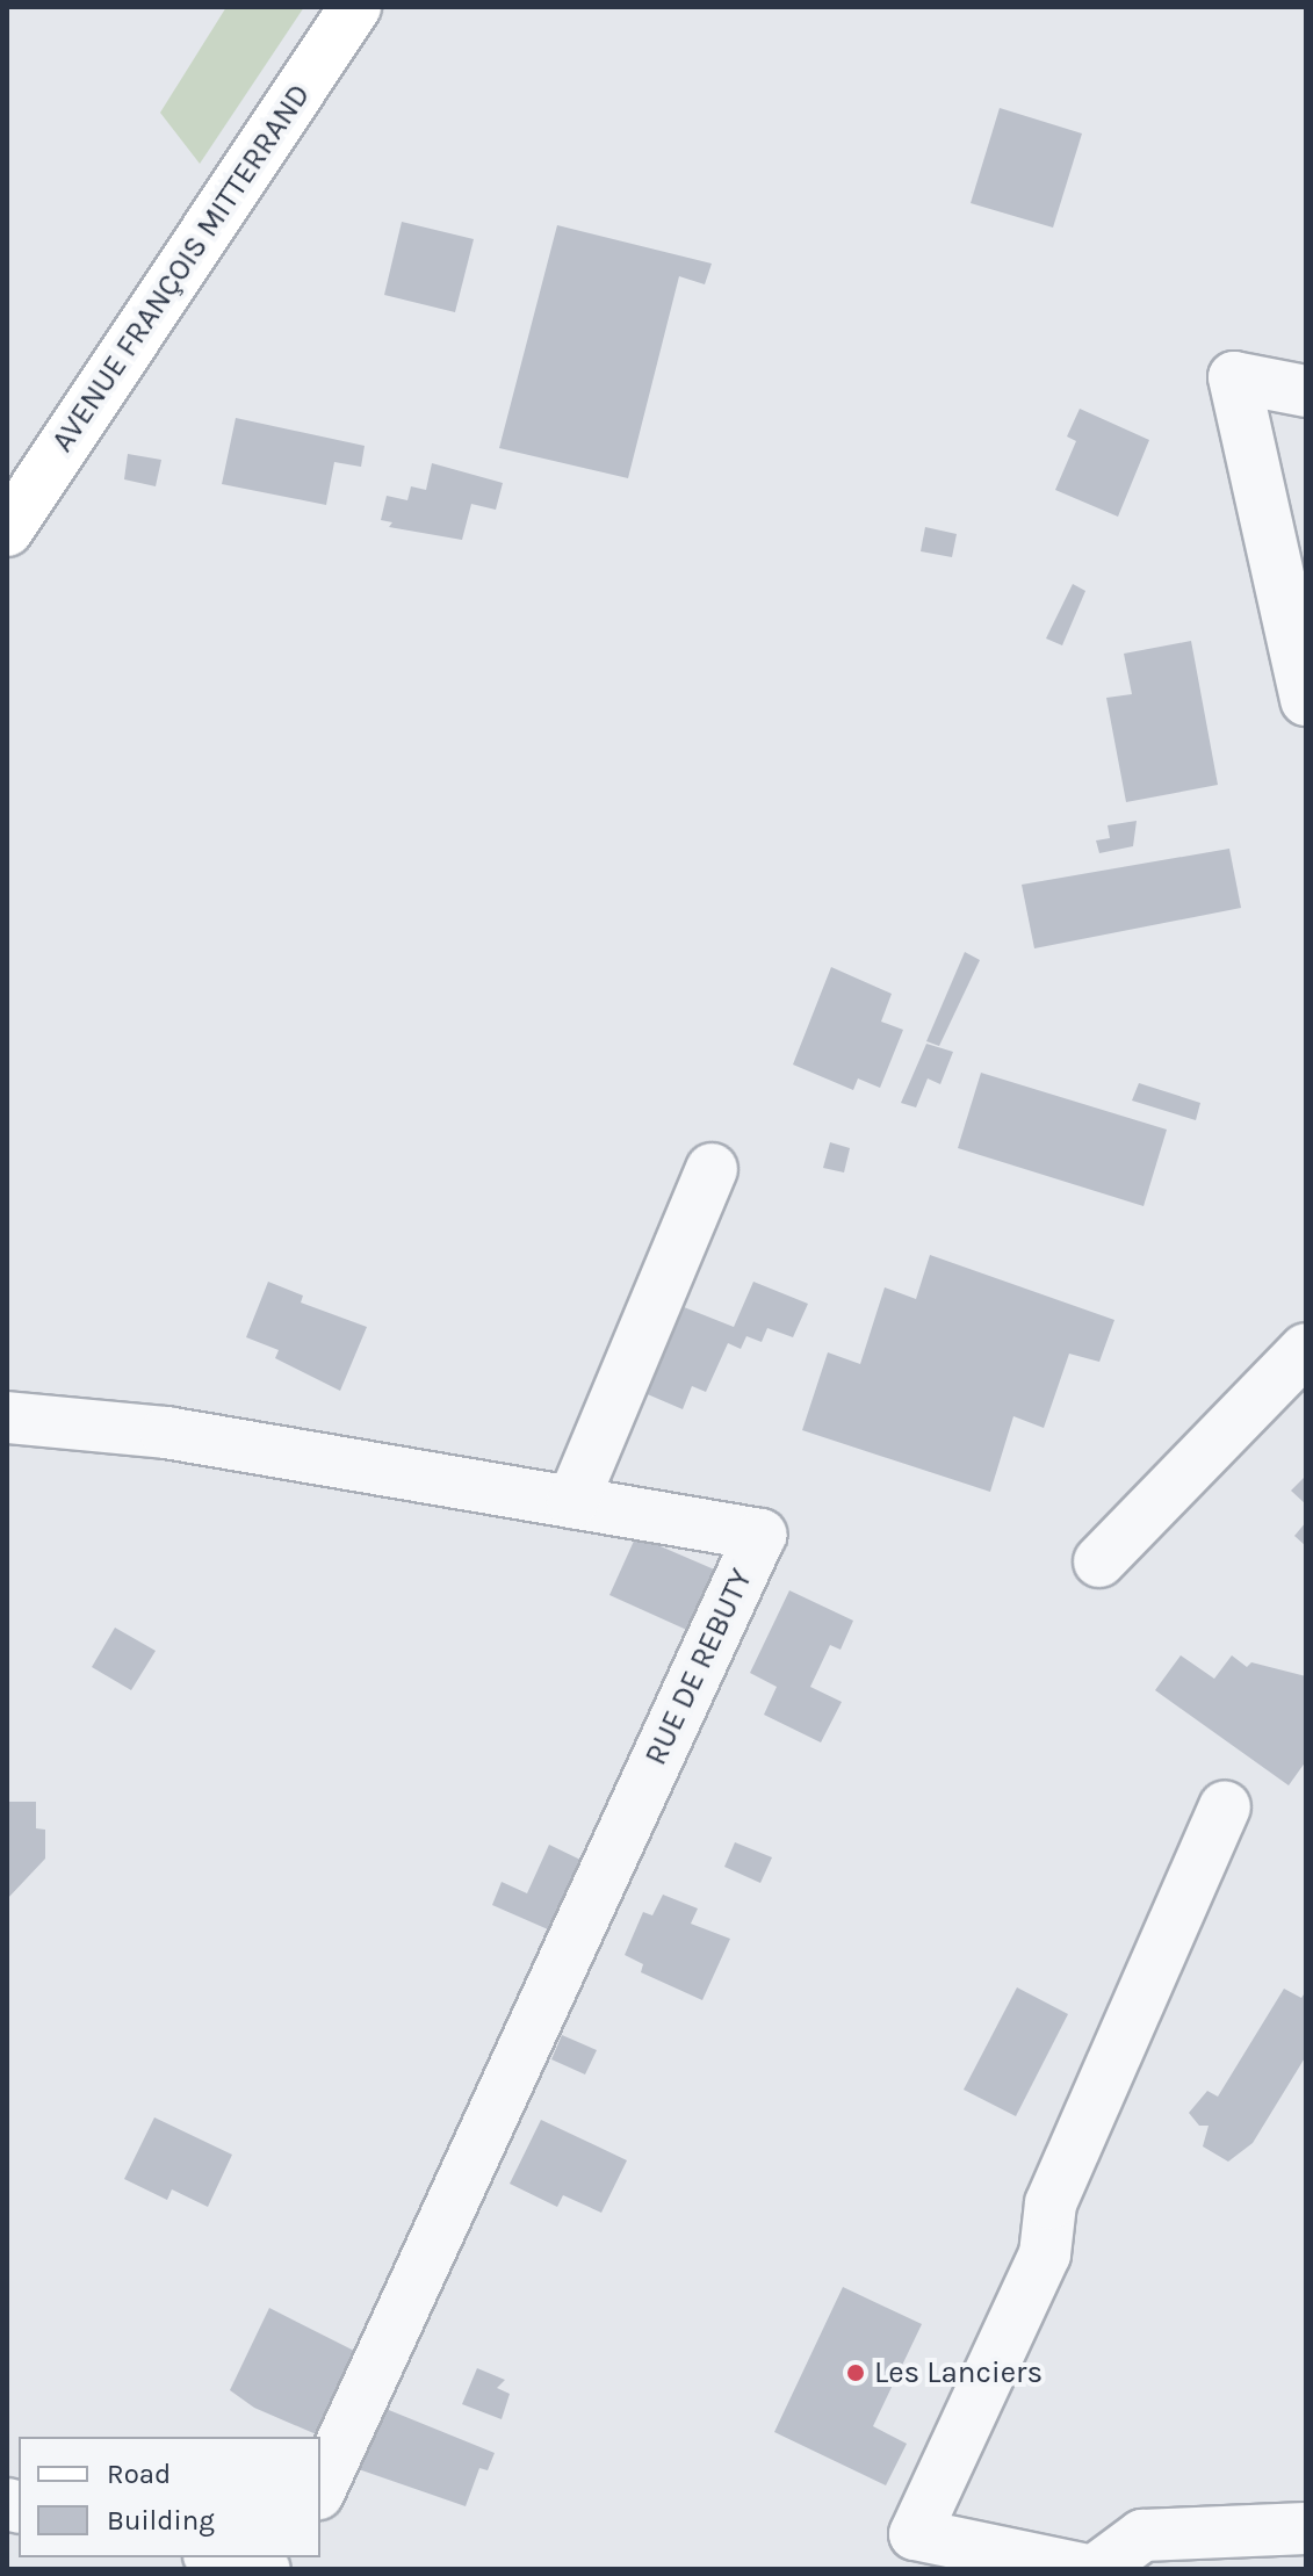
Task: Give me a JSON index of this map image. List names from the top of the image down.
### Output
{
  "streets": {
    "main road": ["AVENUE FRANÇOIS MITTERRAND"],
    "street": ["RUE DE REBUTY"]
  },
  "places": ["Les Lanciers"],
  "legend": ["Road", "Building"]
}
